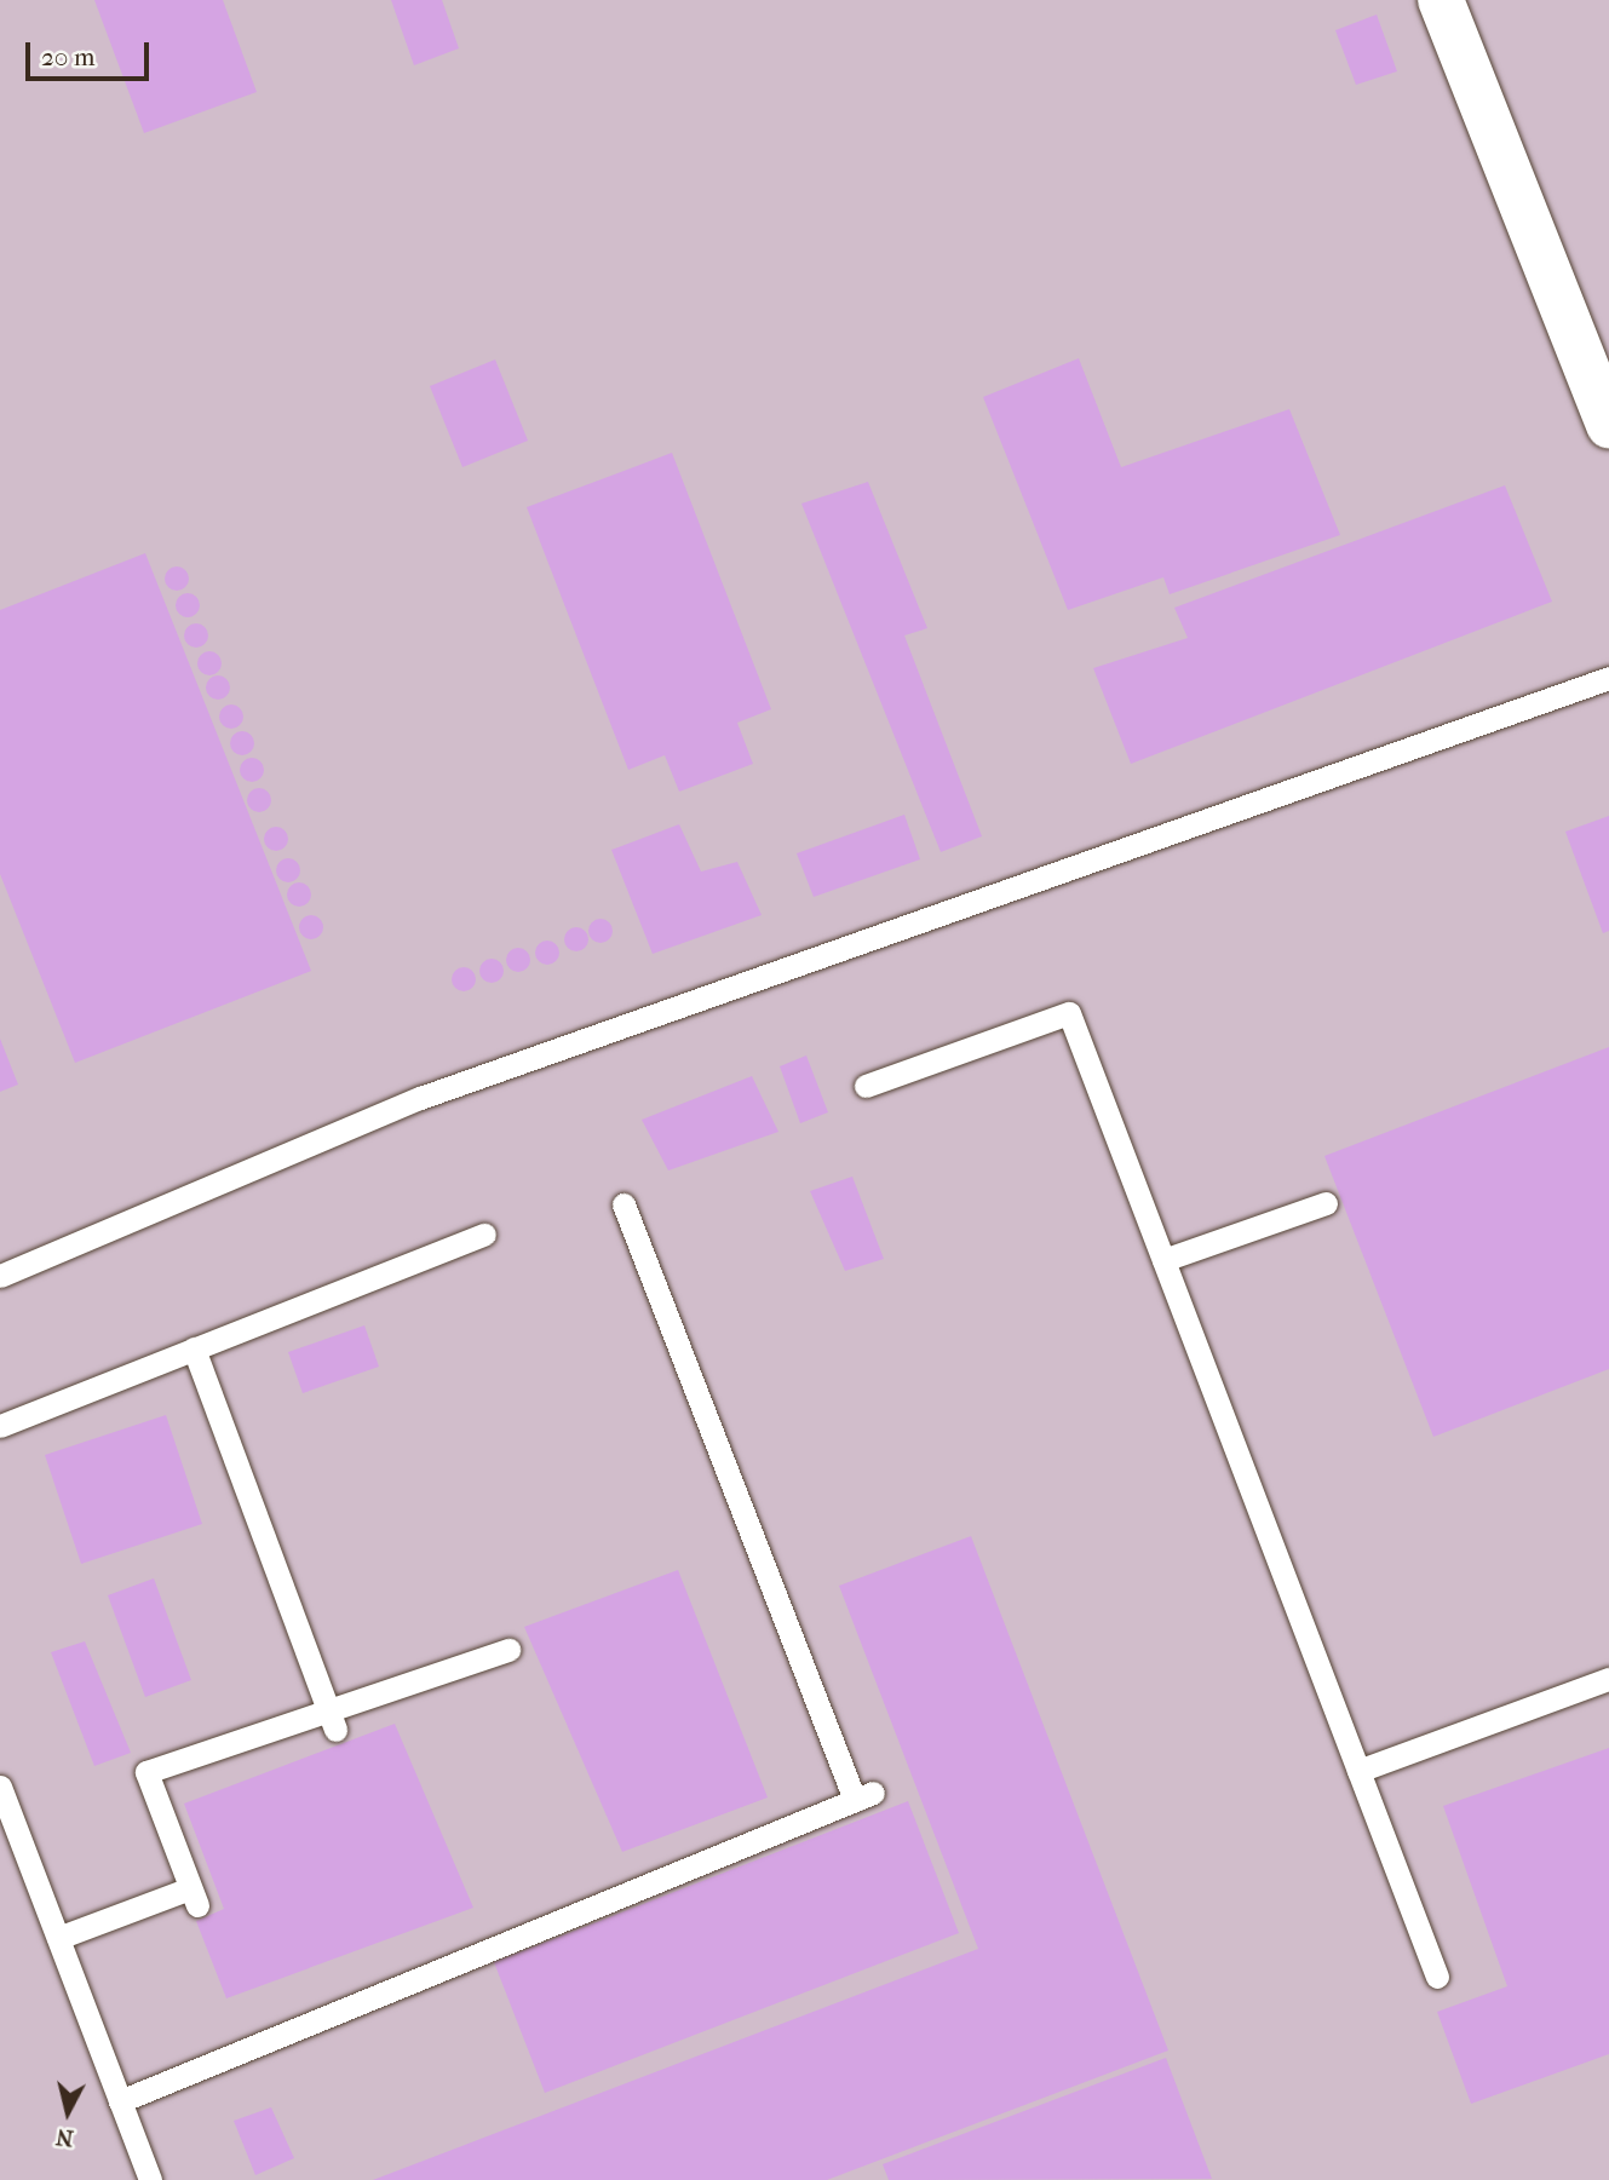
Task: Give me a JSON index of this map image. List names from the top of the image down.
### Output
{
  "scale_bar": "20 m",
  "north": "bottom"
}
